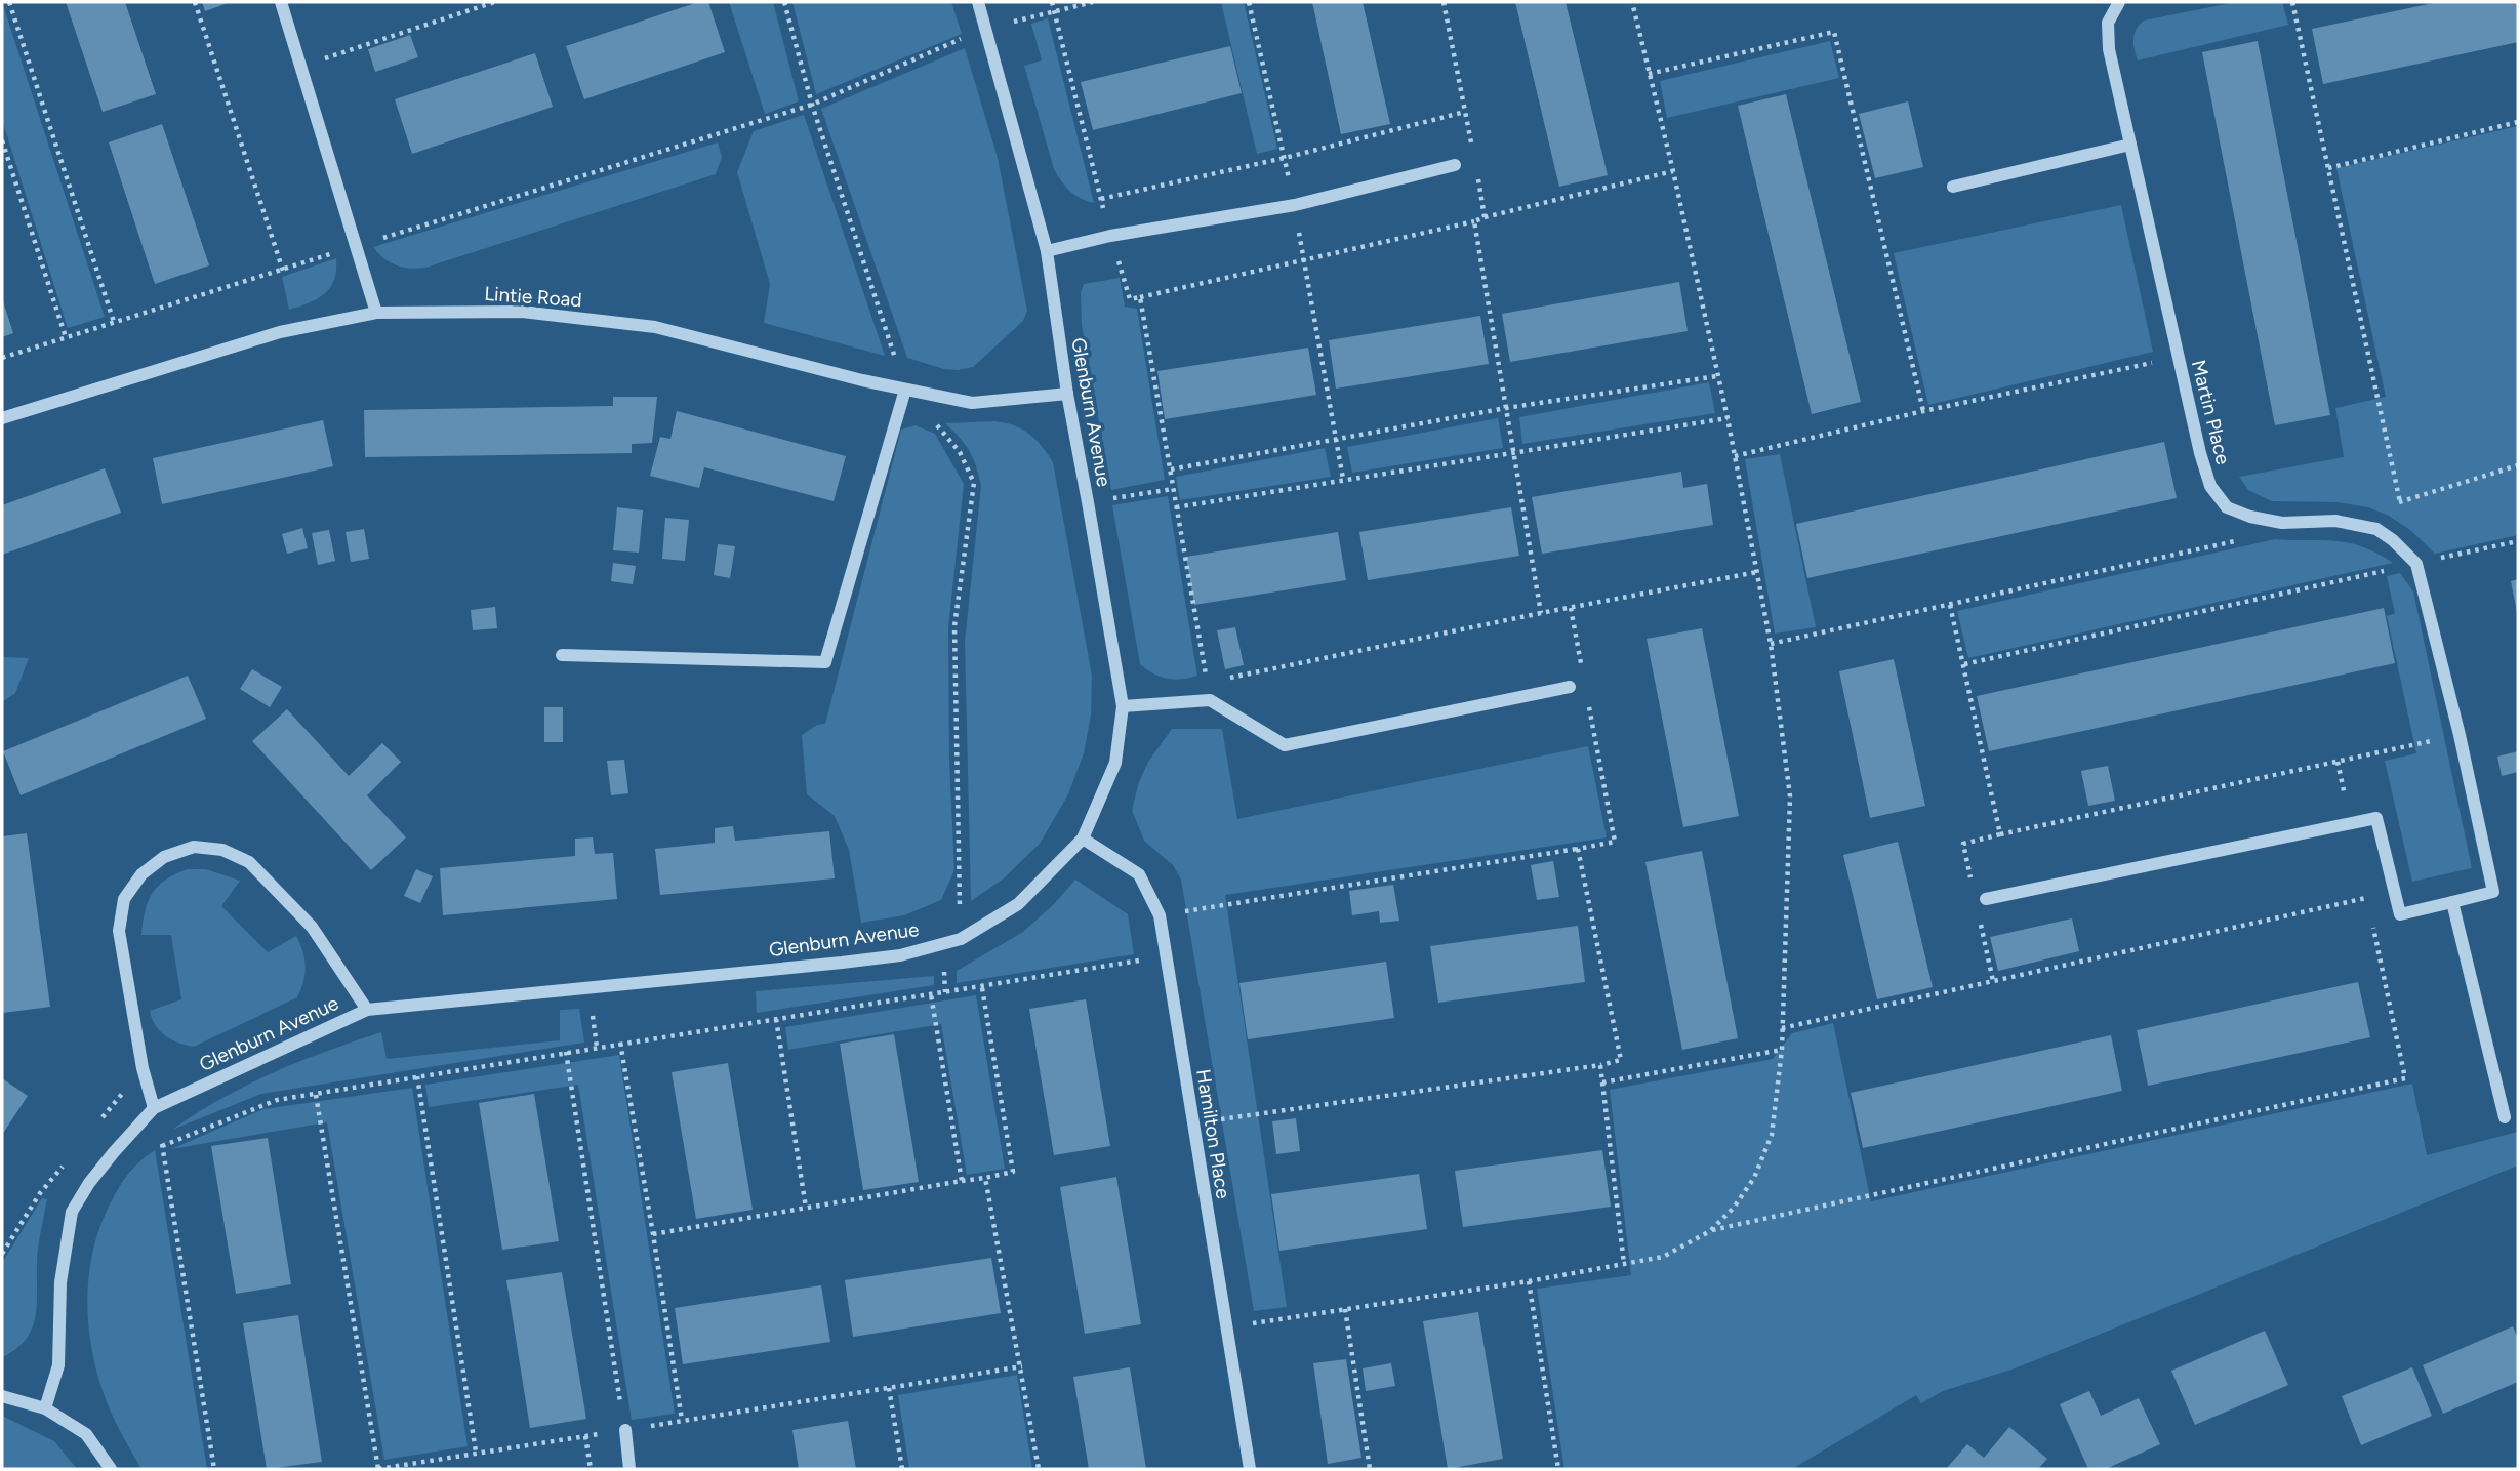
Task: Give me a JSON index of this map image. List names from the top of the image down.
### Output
{
  "streets": {
    "street": [
      "Lintie Road",
      "Glenburn Avenue",
      "Martin Place",
      "Hamilton Place"
    ]
  },
  "crossings": [
    ["Lintie Road", "Glenburn Avenue"],
    ["Glenburn Avenue", "Hamilton Place"]
  ]
}
